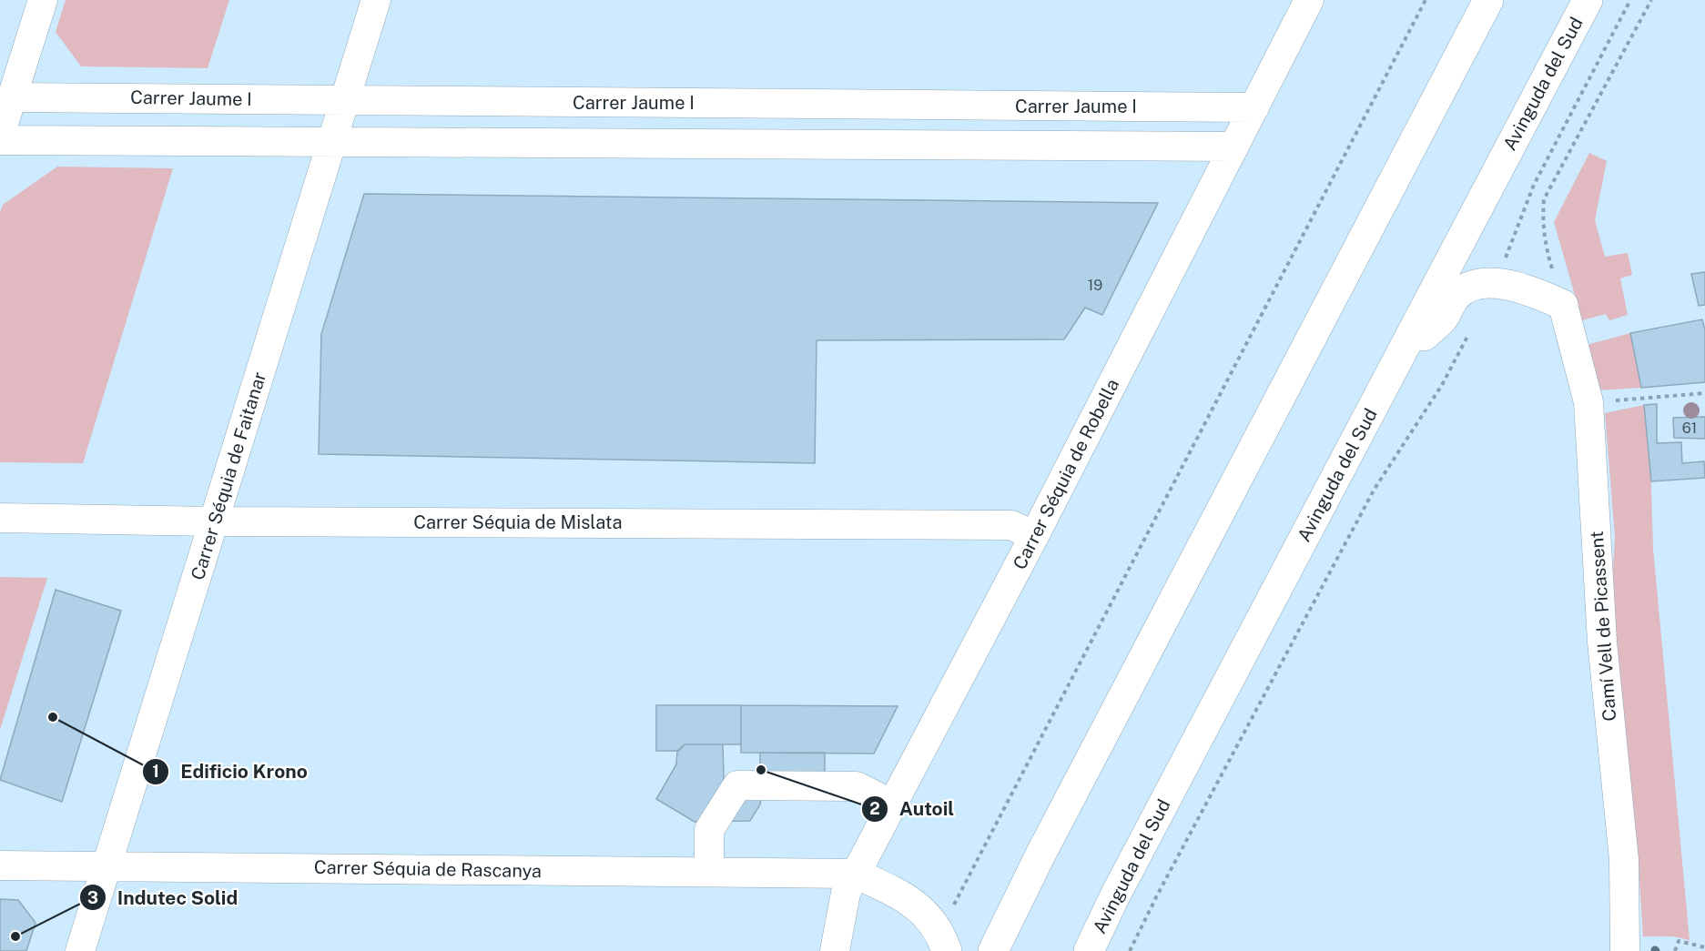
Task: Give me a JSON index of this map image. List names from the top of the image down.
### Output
{
  "streets": {
    "main road": ["Avinguda del Sud"],
    "street": [
      "Carrer Jaume I",
      "Carrer Séquia de Robella",
      "Carrer Séquia de Faitanar",
      "Carrer Séquia de Mislata",
      "Camí Vell de Picassent",
      "Carrer Séquia de Rascanya"
    ]
  },
  "crossings": [
    ["Carrer Jaume I", "Carrer Séquia de Robella"],
    ["Carrer Jaume I", "Carrer Séquia de Faitanar"],
    ["Carrer Séquia de Robella", "Carrer Séquia de Mislata"],
    ["Carrer Séquia de Robella", "Carrer Séquia de Rascanya"],
    ["Carrer Séquia de Faitanar", "Carrer Séquia de Mislata"],
    ["Carrer Séquia de Faitanar", "Carrer Séquia de Rascanya"]
  ],
  "places": ["Edificio Krono", "Autoil", "Indutec Solid"],
  "house_numbers": ["19", "61"]
}
